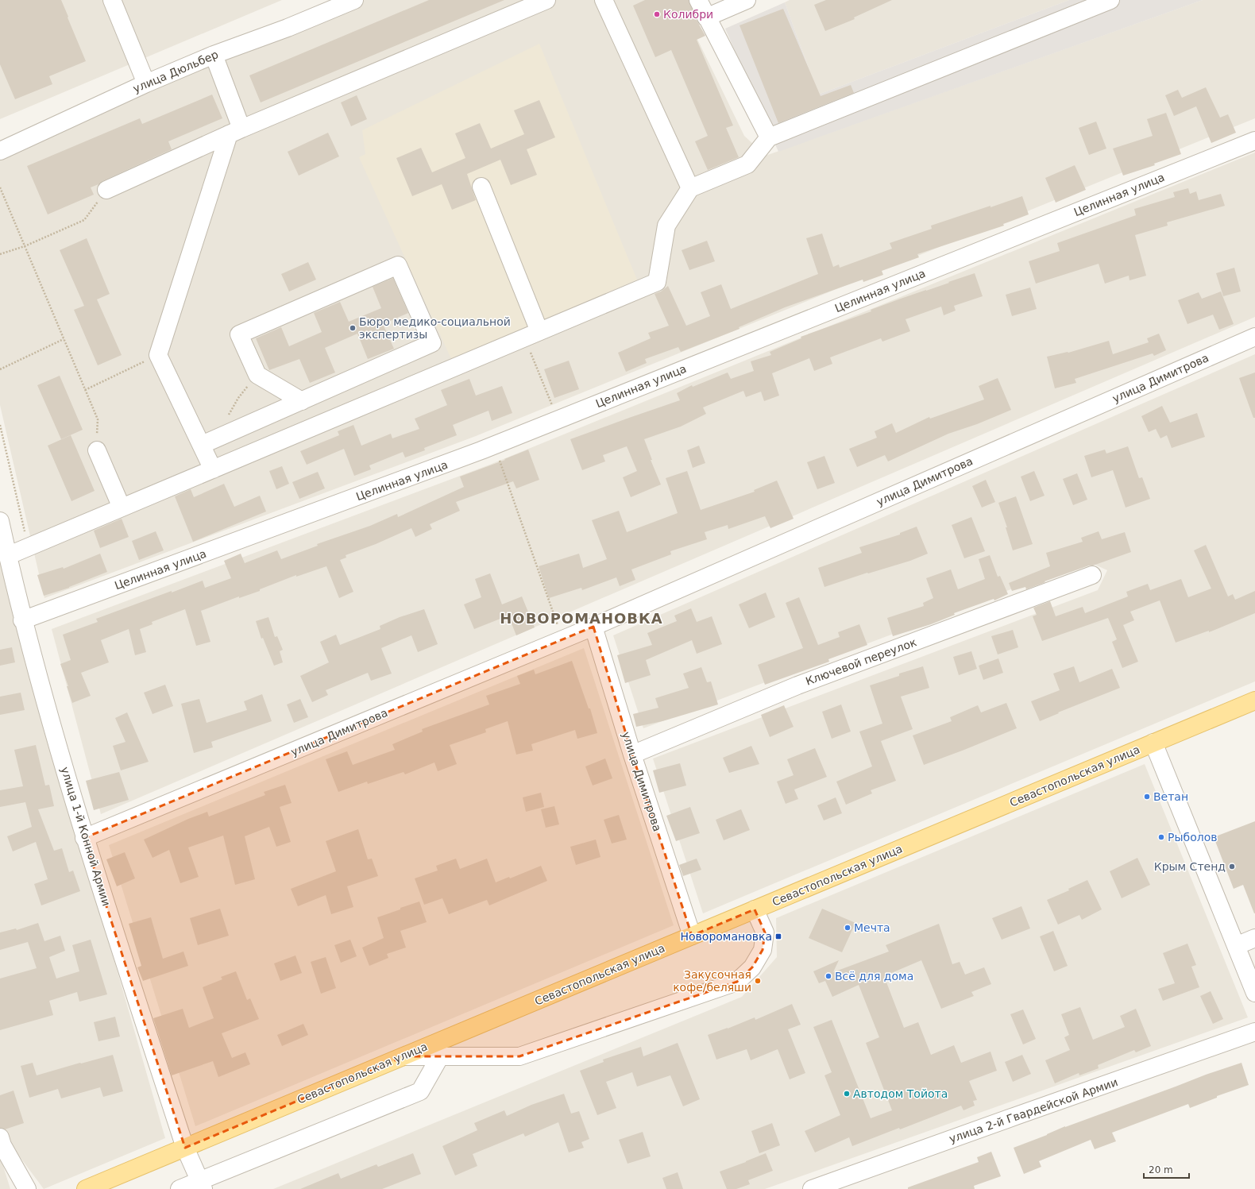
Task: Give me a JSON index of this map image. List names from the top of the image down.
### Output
{
  "streets": {
    "main road": ["Севастопольская улица"],
    "street": [
      "улица Дюльбер",
      "Целинная улица",
      "улица Димитрова",
      "Ключевой переулок",
      "улица 1-й Конной Армии",
      "улица 2-й Гвардейской Армии"
    ]
  },
  "crossings": [
    ["Целинная улица", "улица 1-й Конной Армии"],
    ["улица Димитрова", "Ключевой переулок"],
    ["улица Димитрова", "Севастопольская улица"],
    ["улица Димитрова", "улица 1-й Конной Армии"],
    ["Севастопольская улица", "улица 1-й Конной Армии"]
  ],
  "districts": ["НОВОРОМАНОВКА"],
  "places": {
    "other": [
      "Колибри",
      "Бюро медико-социальной экспертизы",
      "Ветан",
      "Рыболов",
      "Крым Стенд",
      "Мечта",
      "Всё для дома",
      "Закусочная кофе/беляши",
      "Автодом Тойота"
    ],
    "transit": ["Новоромановка"]
  },
  "scale_bar": "20 m"
}
